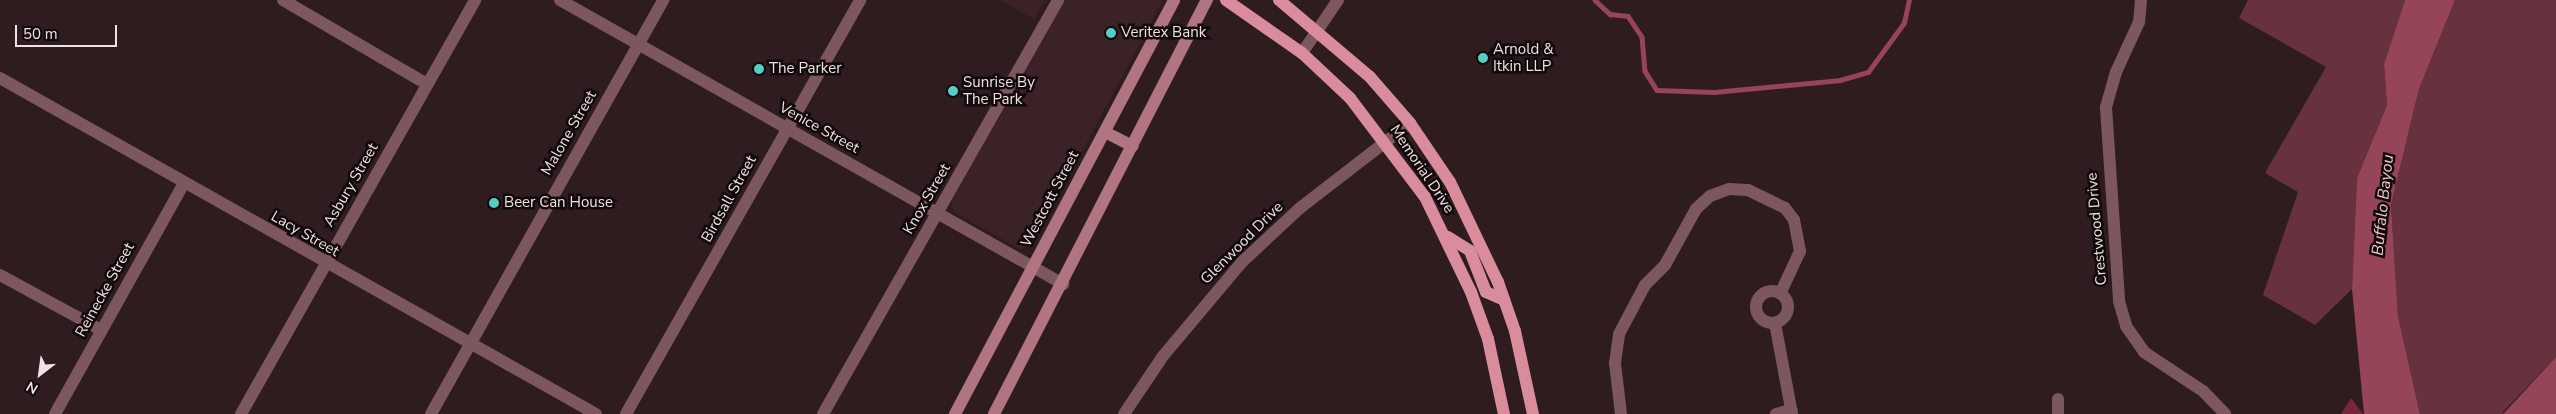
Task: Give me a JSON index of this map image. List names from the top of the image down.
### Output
{
  "streets": {
    "main road": ["Memorial Drive", "Westcott Street"],
    "street": [
      "Venice Street",
      "Malone Street",
      "Asbury Street",
      "Birdsall Street",
      "Knox Street",
      "Crestwood Drive",
      "Lacy Street",
      "Glenwood Drive",
      "Reinecke Street"
    ]
  },
  "crossings": [
    ["Venice Street", "Malone Street"],
    ["Venice Street", "Birdsall Street"],
    ["Venice Street", "Knox Street"],
    ["Venice Street", "Westcott Street"],
    ["Malone Street", "Lacy Street"],
    ["Memorial Drive", "Glenwood Drive"],
    ["Asbury Street", "Lacy Street"],
    ["Lacy Street", "Reinecke Street"]
  ],
  "water": ["Buffalo Bayou"],
  "places": [
    "Veritex Bank",
    "Arnold & Itkin LLP",
    "The Parker",
    "Sunrise By The Park",
    "Beer Can House"
  ],
  "scale_bar": "50 m",
  "north": "bottom left"
}
